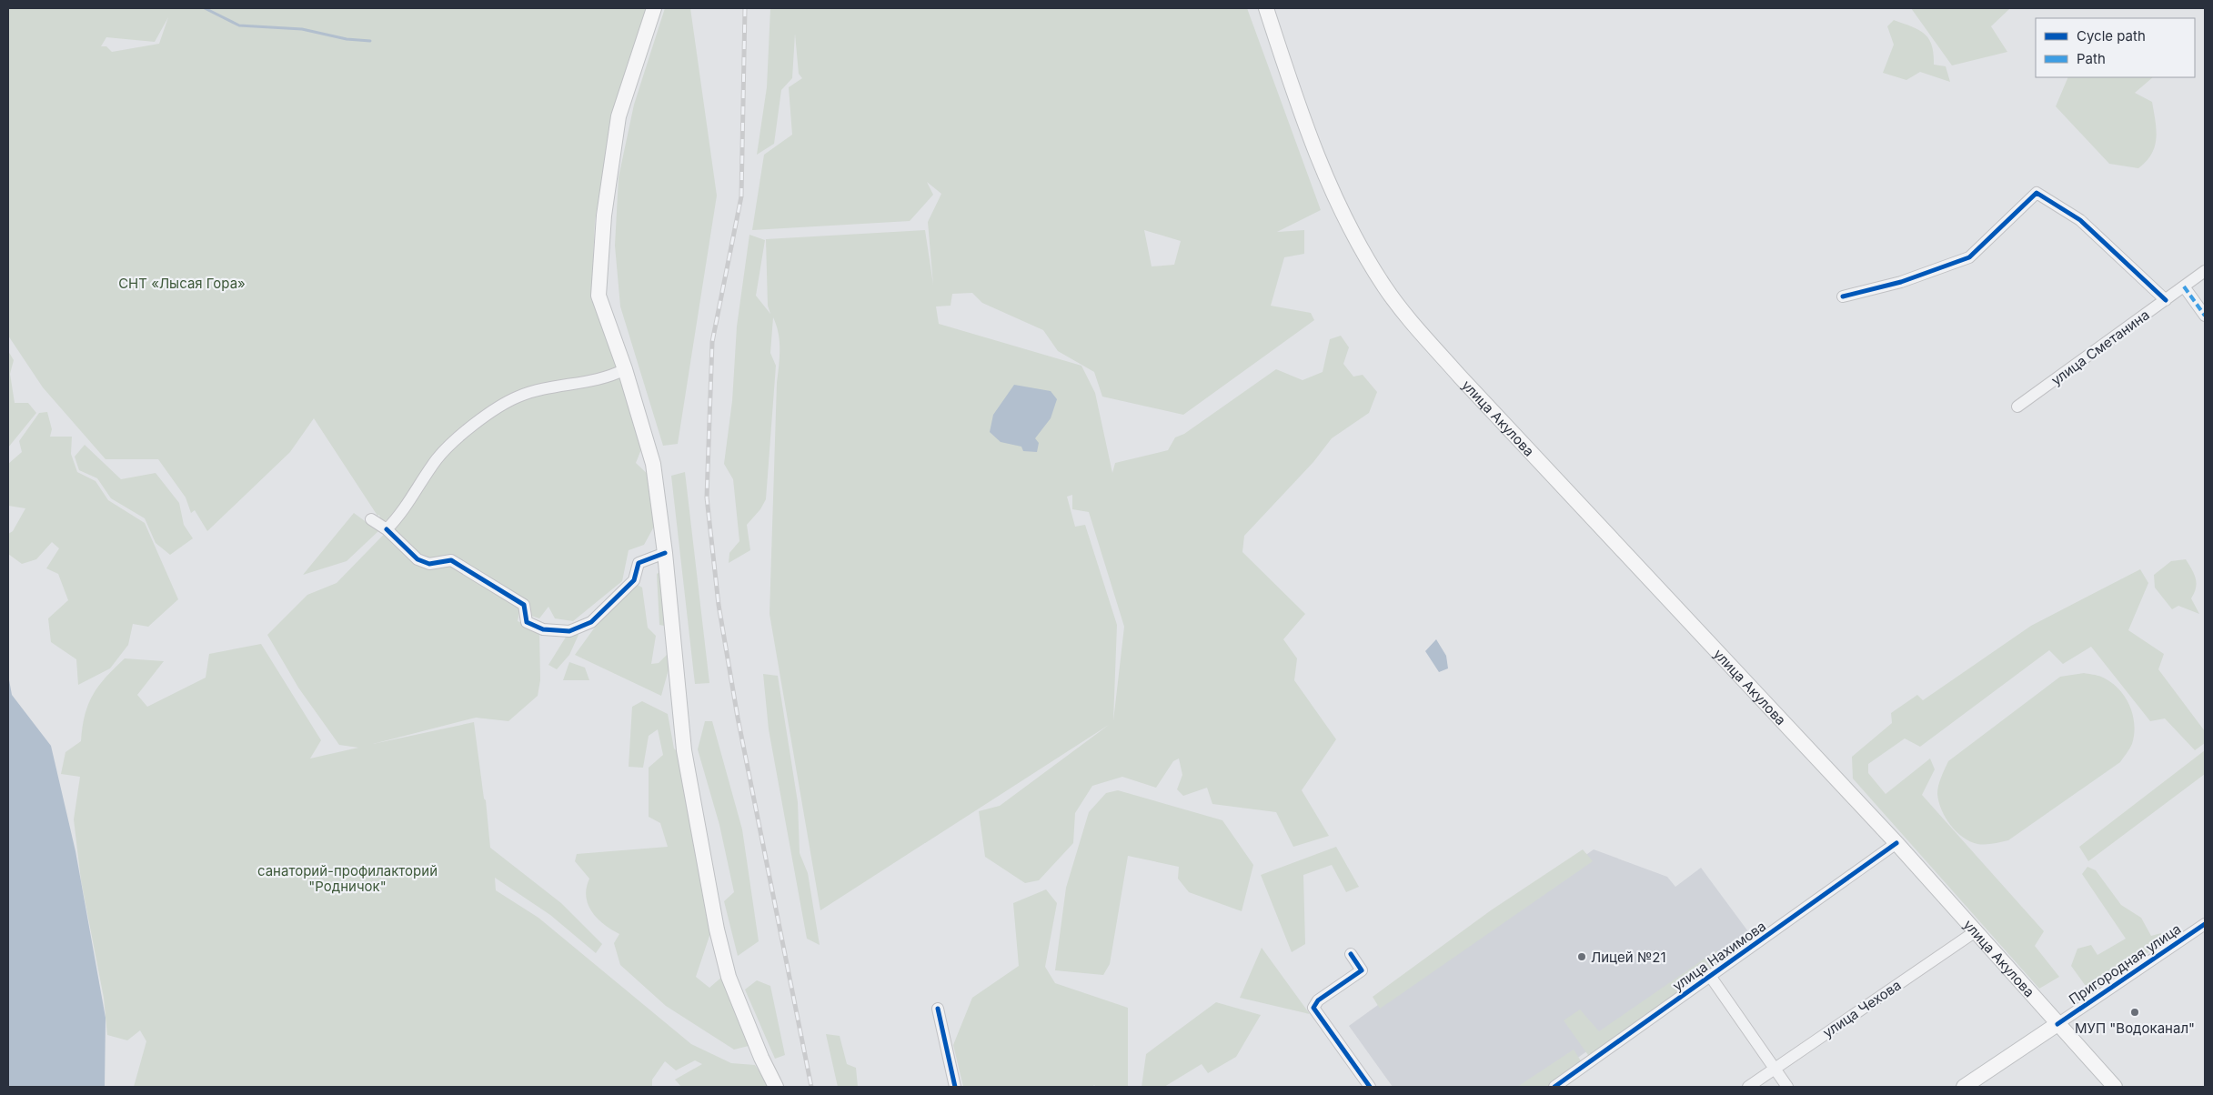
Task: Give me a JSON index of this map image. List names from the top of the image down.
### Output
{
  "streets": {
    "main road": ["улица Акулова", "Пригородная улица"],
    "street": ["улица Сметанина", "улица Нахимова", "улица Чехова"]
  },
  "crossings": [
    ["улица Акулова", "улица Нахимова"],
    ["улица Акулова", "Пригородная улица"],
    ["улица Акулова", "улица Чехова"]
  ],
  "parks": ["СНТ «Лысая Гора»", "санаторий-профилакторий \"Родничок\""],
  "places": ["Лицей №21", "МУП \"Водоканал\""],
  "legend": ["Cycle path", "Path"]
}
